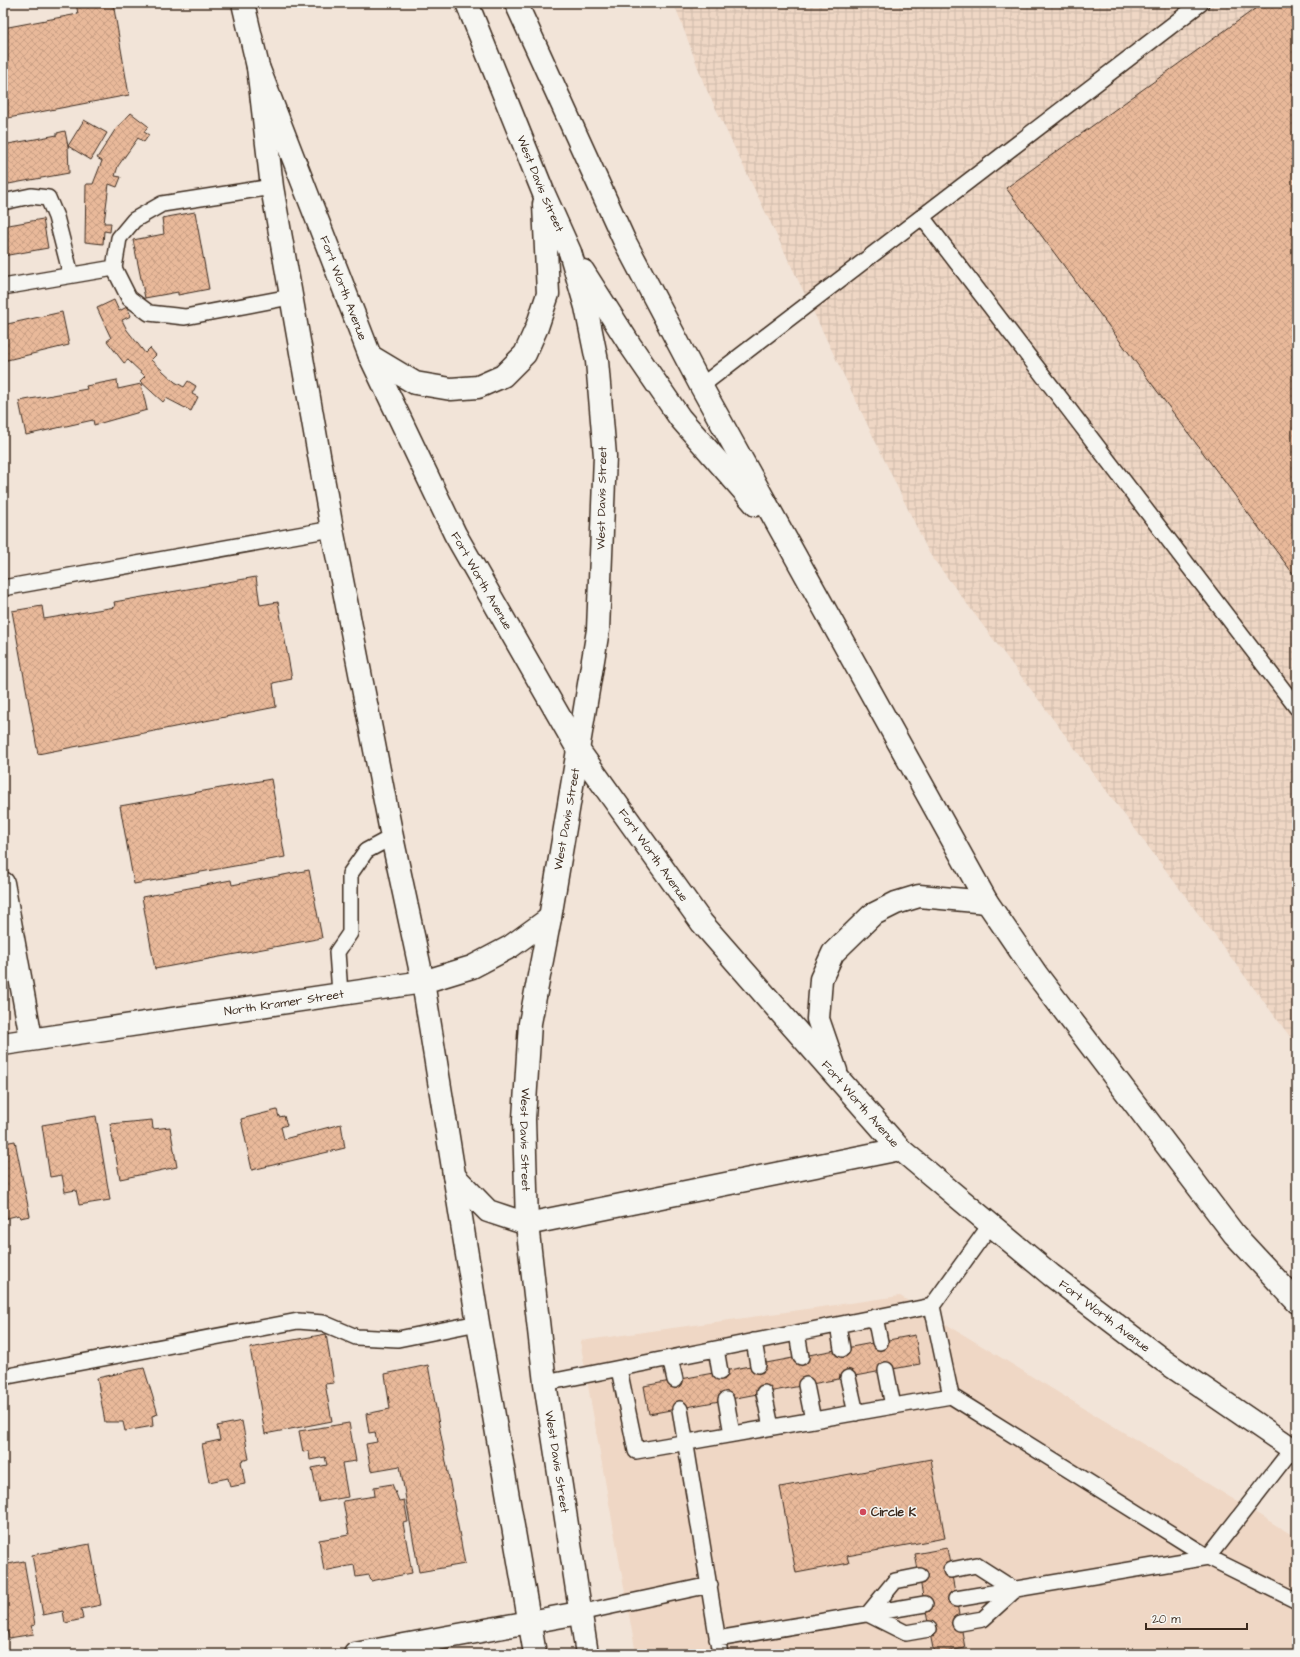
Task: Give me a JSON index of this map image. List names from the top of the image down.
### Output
{
  "streets": {
    "main road": ["West Davis Street", "Fort Worth Avenue", "North Kramer Street"]
  },
  "crossings": [
    ["West Davis Street", "Fort Worth Avenue"],
    ["West Davis Street", "North Kramer Street"]
  ],
  "places": ["Circle K"],
  "scale_bar": "20 m"
}
